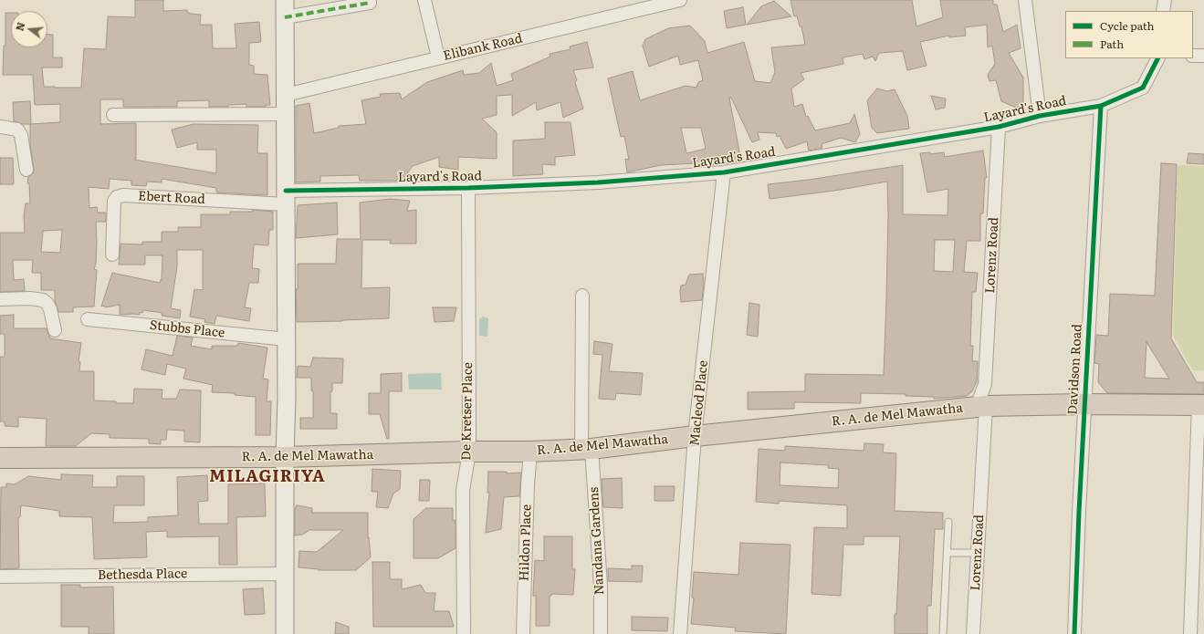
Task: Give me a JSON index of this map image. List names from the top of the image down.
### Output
{
  "streets": {
    "highway": ["R. A. de Mel Mawatha"],
    "street": [
      "Elibank Road",
      "Layard's Road",
      "Ebert Road",
      "Lorenz Road",
      "Stubbs Place",
      "Davidson Road",
      "Macleod Place",
      "De Kretser Place",
      "Nandana Gardens",
      "Hildon Place",
      "Bethesda Place"
    ]
  },
  "crossings": [
    ["Layard's Road", "Ebert Road"],
    ["Layard's Road", "Lorenz Road"],
    ["Layard's Road", "Davidson Road"],
    ["Layard's Road", "Macleod Place"],
    ["Layard's Road", "De Kretser Place"],
    ["Lorenz Road", "R. A. de Mel Mawatha"],
    ["Davidson Road", "R. A. de Mel Mawatha"],
    ["Macleod Place", "R. A. de Mel Mawatha"],
    ["De Kretser Place", "R. A. de Mel Mawatha"],
    ["R. A. de Mel Mawatha", "Nandana Gardens"],
    ["R. A. de Mel Mawatha", "Hildon Place"]
  ],
  "districts": ["MILAGIRIYA"],
  "legend": ["Cycle path", "Path"],
  "north": "left"
}
